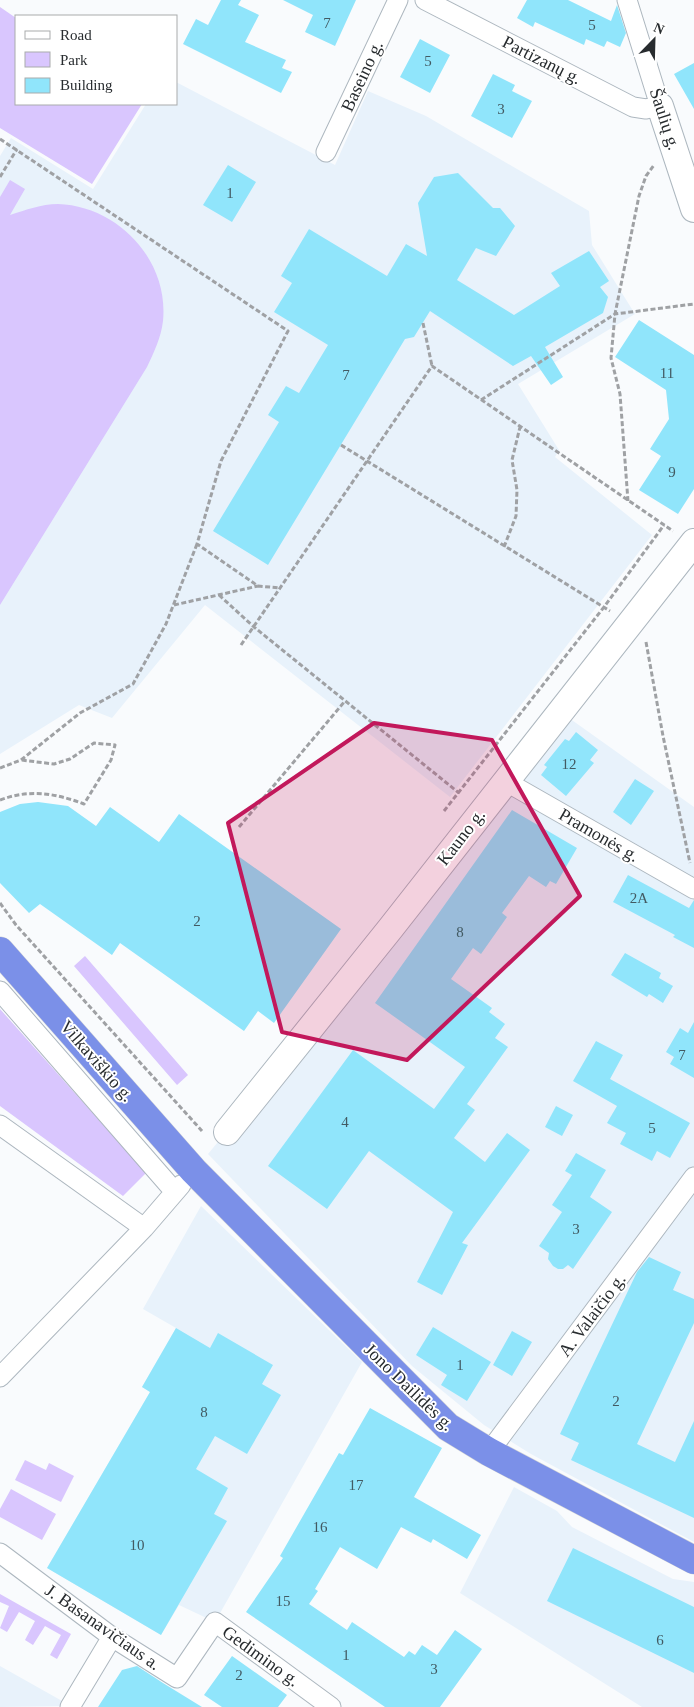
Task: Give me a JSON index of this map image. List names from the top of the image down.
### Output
{
  "streets": {
    "highway": ["Vilkaviškio g.", "Jono Dailidės g."],
    "street": [
      "Partizanų g.",
      "Baseino g.",
      "Šaulių g.",
      "Pramonės g.",
      "Kauno g.",
      "A. Valaičio g.",
      "J. Basanavičiaus a.",
      "Gedimino g."
    ]
  },
  "crossings": [
    ["Partizanų g.", "Šaulių g."],
    ["Pramonės g.", "Kauno g."],
    ["Vilkaviškio g.", "Jono Dailidės g."],
    ["A. Valaičio g.", "Jono Dailidės g."],
    ["J. Basanavičiaus a.", "Gedimino g."]
  ],
  "house_numbers": [
    "7",
    "5",
    "5",
    "3",
    "1",
    "11",
    "7",
    "9",
    "12",
    "2A",
    "2",
    "8",
    "7",
    "4",
    "5",
    "3",
    "1",
    "2",
    "8",
    "17",
    "16",
    "10",
    "15",
    "6",
    "1",
    "3",
    "2"
  ],
  "legend": ["Road", "Park", "Building"],
  "north": "top right"
}
